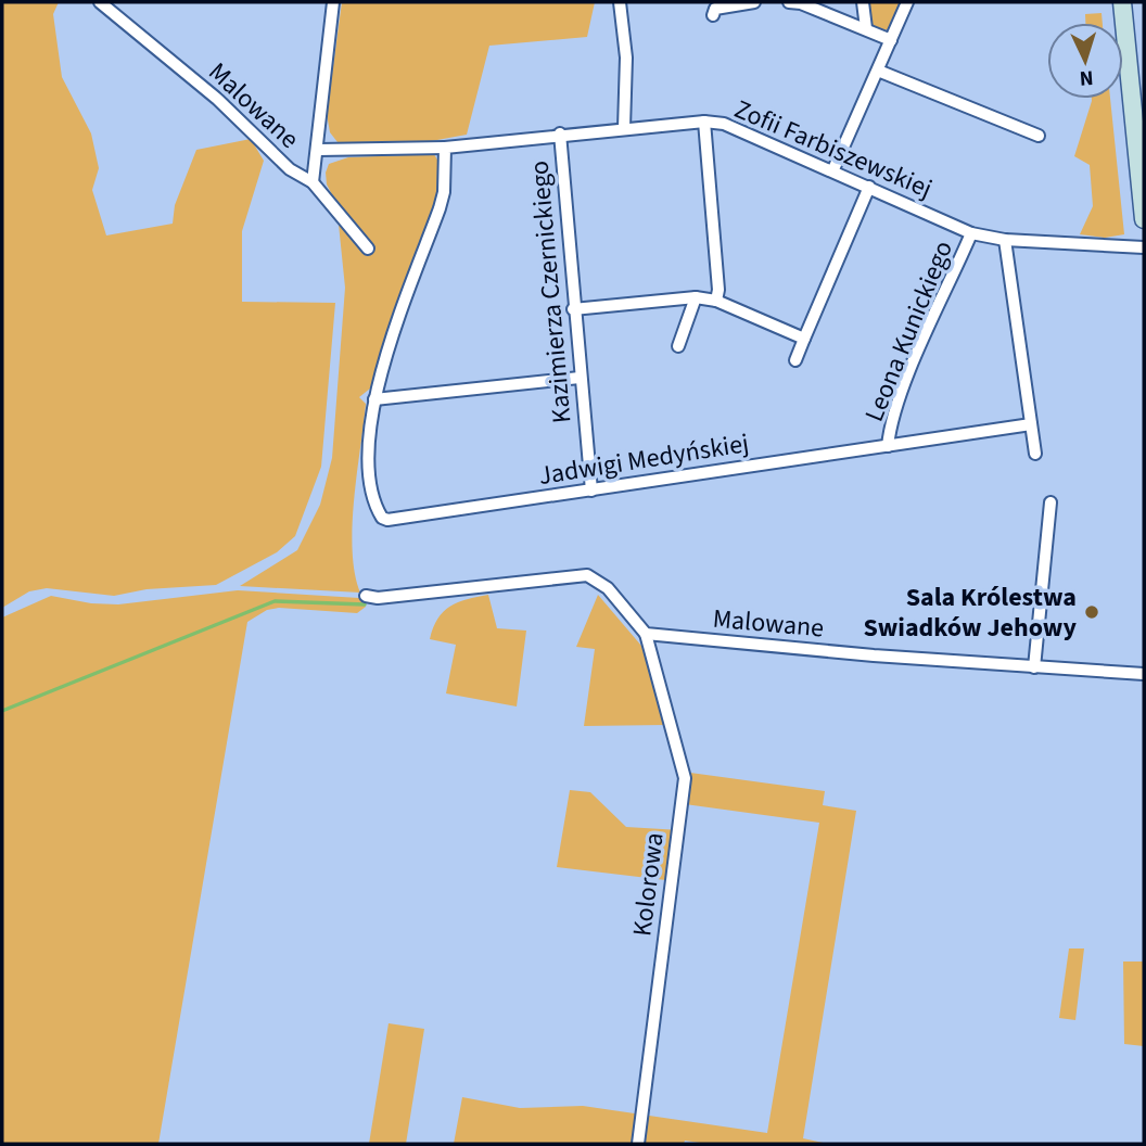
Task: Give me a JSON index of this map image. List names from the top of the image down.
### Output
{
  "streets": {
    "street": [
      "Malowane",
      "Zofii Farbiszewskiej",
      "Kazimierza Czernickiego",
      "Leona Kunickiego",
      "Jadwigi Medyńskiej",
      "Kolorowa"
    ]
  },
  "crossings": [
    ["Malowane", "Kolorowa"],
    ["Zofii Farbiszewskiej", "Kazimierza Czernickiego"],
    ["Zofii Farbiszewskiej", "Leona Kunickiego"],
    ["Kazimierza Czernickiego", "Jadwigi Medyńskiej"],
    ["Leona Kunickiego", "Jadwigi Medyńskiej"]
  ],
  "places": ["Sala Królestwa Swiadków Jehowy"],
  "north": "bottom"
}
